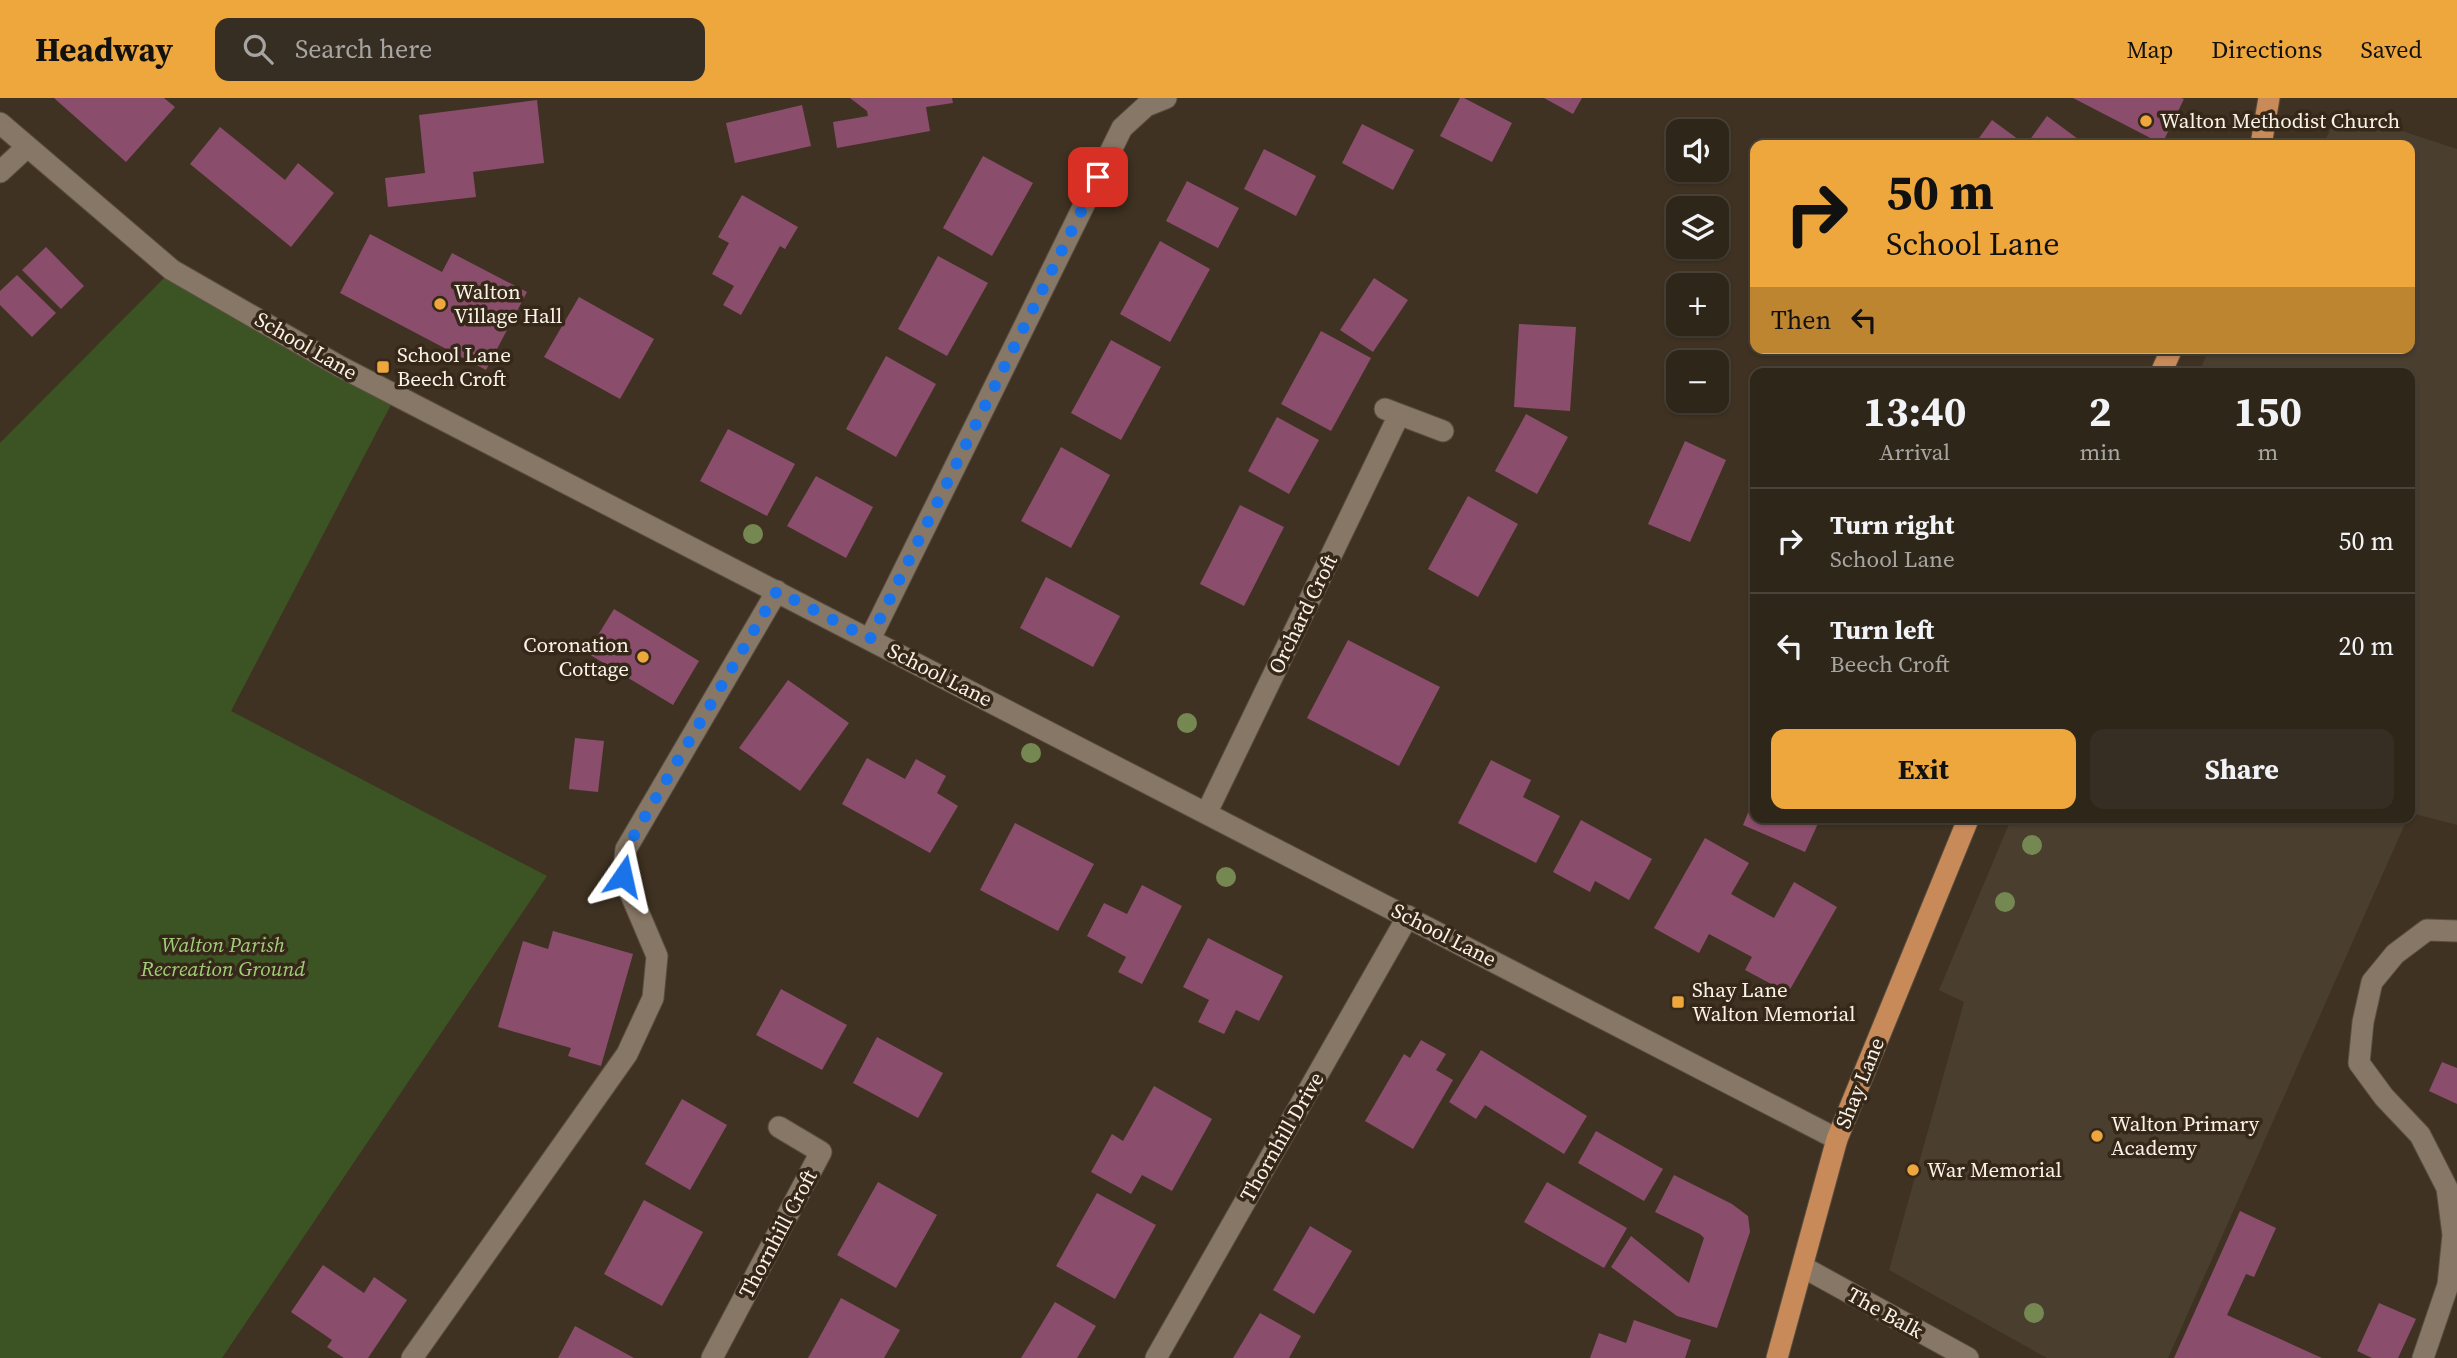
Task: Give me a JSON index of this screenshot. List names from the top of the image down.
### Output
{
  "streets": {
    "main road": ["Shay Lane"],
    "street": [
      "School Lane",
      "Orchard Croft",
      "Thornhill Drive",
      "Thornhill Croft",
      "The Balk"
    ]
  },
  "crossings": [
    ["School Lane", "Orchard Croft"],
    ["School Lane", "Shay Lane"],
    ["School Lane", "Thornhill Drive"],
    ["Shay Lane", "The Balk"]
  ],
  "parks": ["Walton Parish Recreation Ground"],
  "places": {
    "other": [
      "Walton Methodist Church",
      "Walton Village Hall",
      "Coronation Cottage",
      "Walton Primary Academy",
      "War Memorial"
    ],
    "transit": ["School Lane Beech Croft", "Shay Lane Walton Memorial"]
  },
  "page": {
    "header": "Headway",
    "search": "Search here",
    "nav": ["Map", "Directions", "Saved"],
    "map_buttons": ["+", "−"],
    "turn": ["50 m", "School Lane"],
    "then": "Then",
    "eta": [
      "13:40",
      "Arrival",
      "2",
      "min",
      "150",
      "m"
    ],
    "list": [
      {
        "name": "Turn right",
        "note": "School Lane",
        "value": "50 m"
      },
      {
        "name": "Turn left",
        "note": "Beech Croft",
        "value": "20 m"
      }
    ],
    "buttons": ["Exit", "Share"]
  }
}
